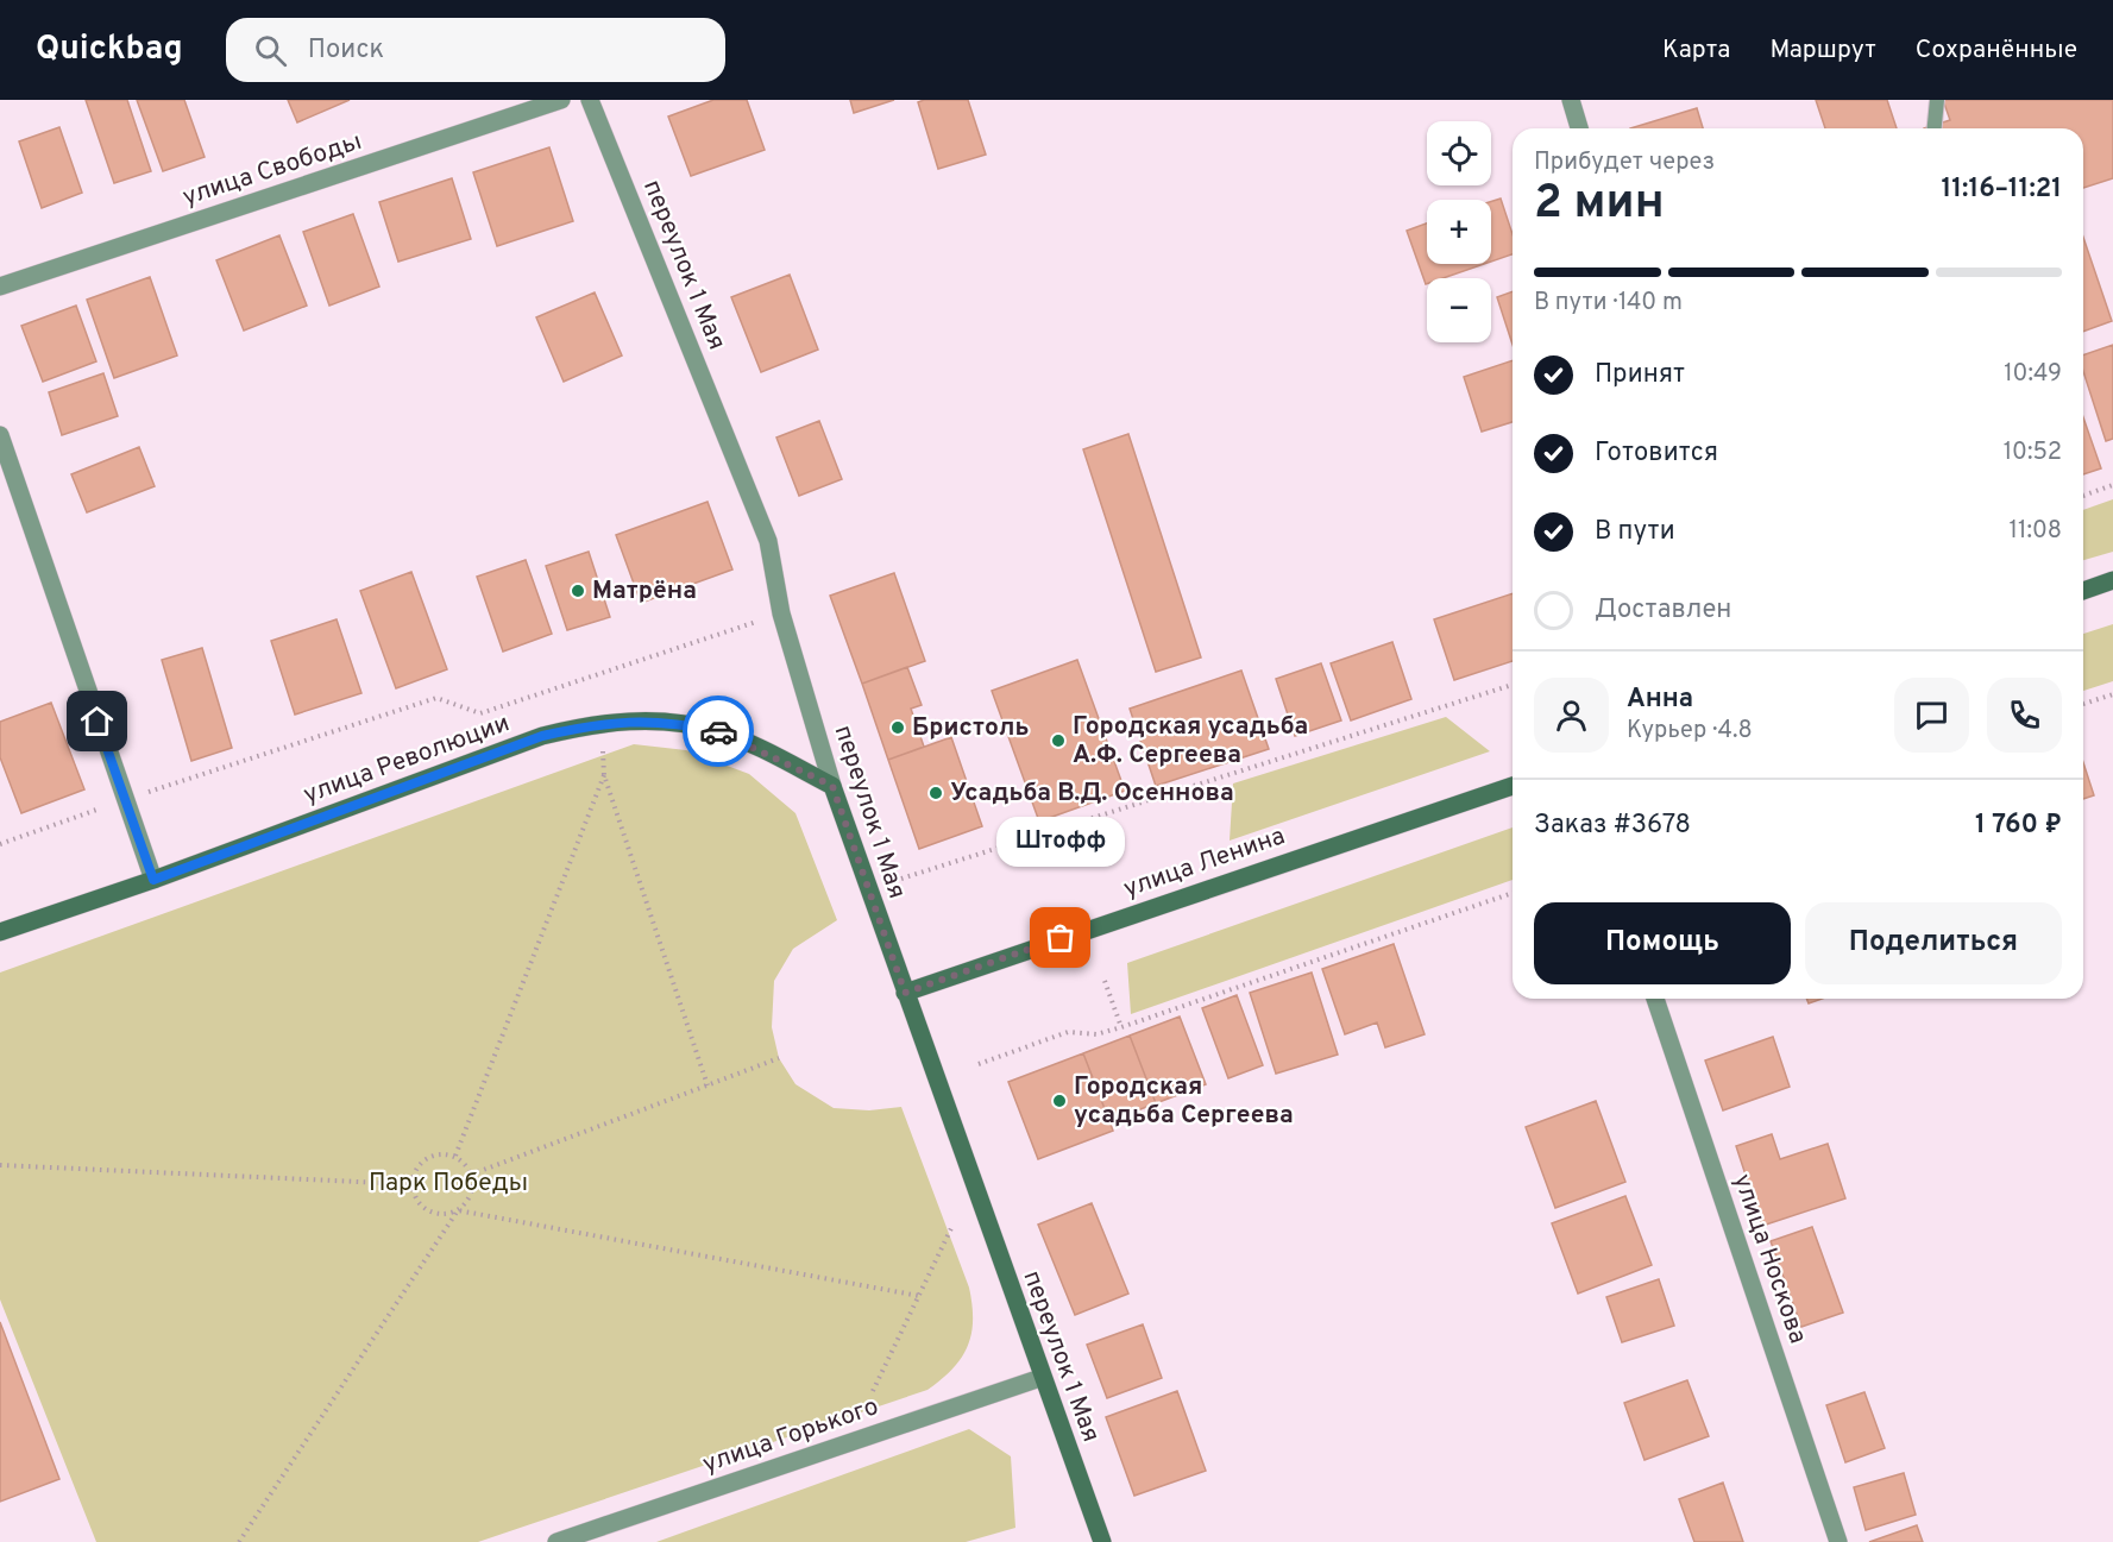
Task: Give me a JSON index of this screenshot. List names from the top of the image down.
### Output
{
  "streets": {
    "main road": ["переулок 1 Мая", "улица Революции", "улица Ленина"],
    "street": ["улица Свободы", "улица Носкова", "улица Горького"]
  },
  "crossings": [
    ["переулок 1 Мая", "улица Революции"],
    ["переулок 1 Мая", "улица Ленина"],
    ["переулок 1 Мая", "улица Горького"]
  ],
  "parks": ["Парк Победы"],
  "places": [
    "Матрёна",
    "Бристоль",
    "Городская усадьба А.Ф. Сергеева",
    "Усадьба В.Д. Осеннова",
    "Штофф",
    "Городская усадьба Сергеева"
  ],
  "page": {
    "header": "Quickbag",
    "search": "Поиск",
    "nav": ["Карта", "Маршрут", "Сохранённые"],
    "map_buttons": ["+", "−"],
    "heading": ["2 мин", "Прибудет через", "11:16–11:21"],
    "panel": [
      "Анна",
      "Курьер · 4.8",
      "Заказ #3678",
      "1 760 ₽"
    ],
    "bar": "В пути · 140 m",
    "list": [
      ["Принят", "10:49"],
      ["Готовится", "10:52"],
      ["В пути", "11:08"],
      "Доставлен"
    ],
    "bubble": "Штофф",
    "buttons": ["Помощь", "Поделиться"]
  }
}
